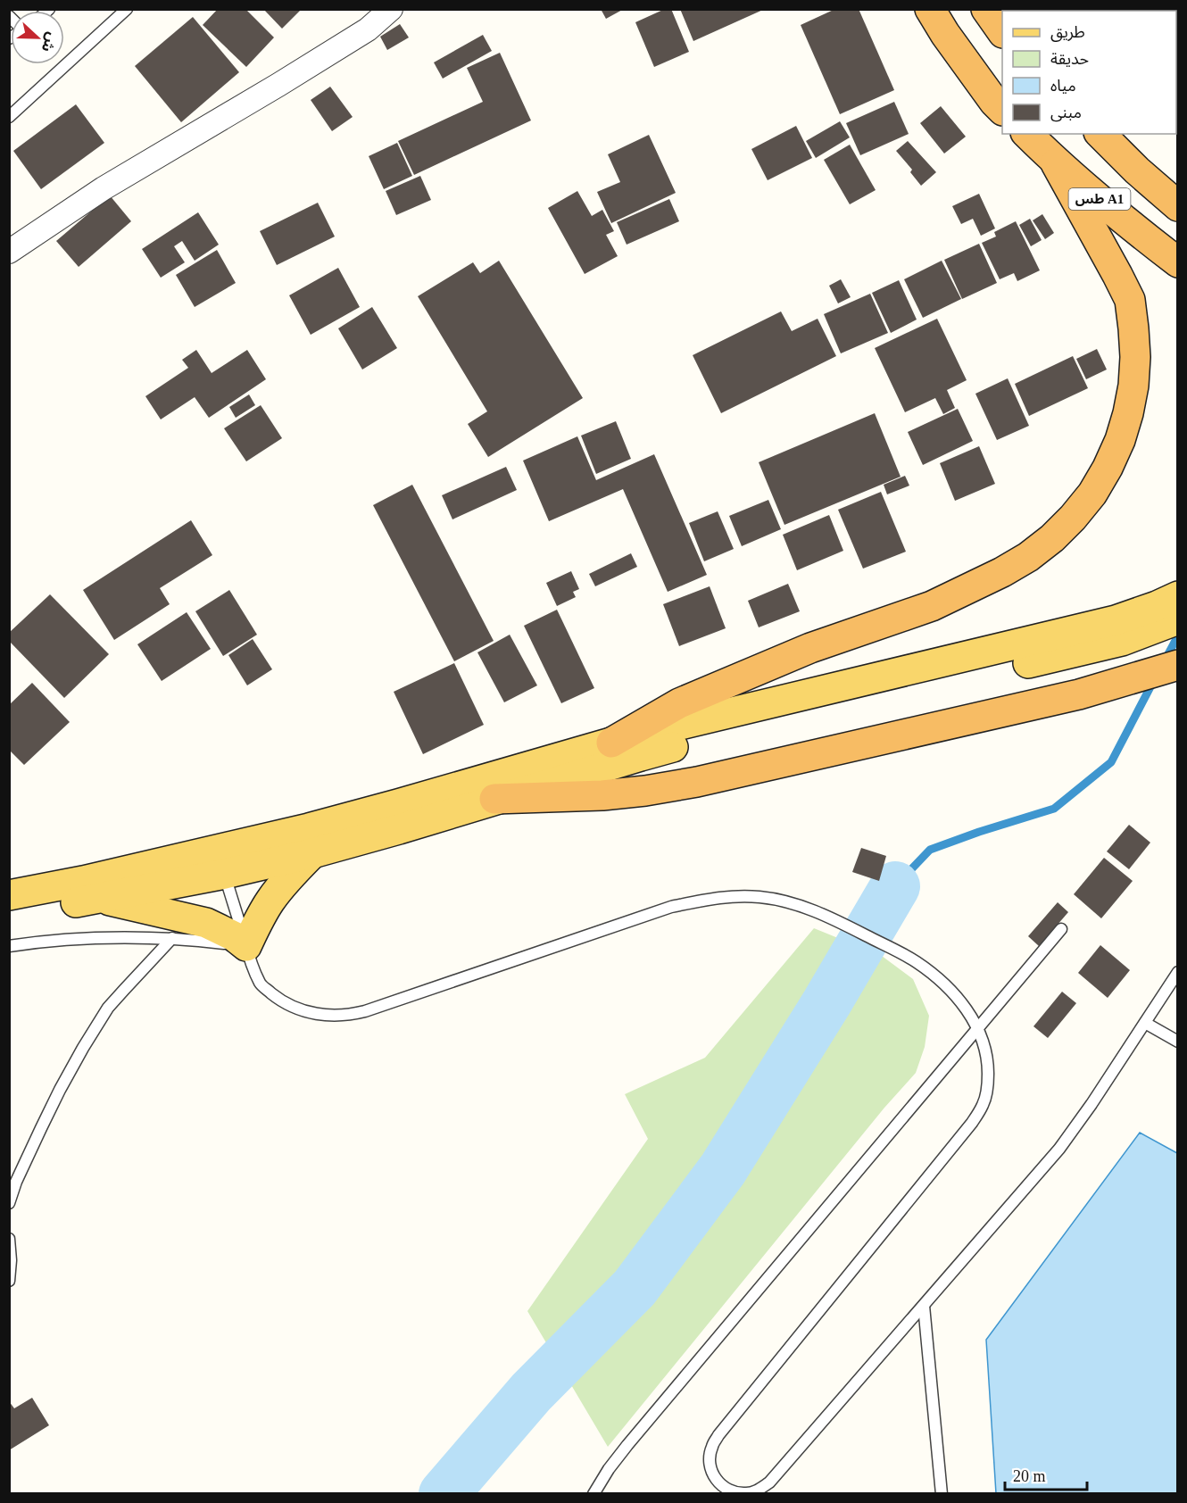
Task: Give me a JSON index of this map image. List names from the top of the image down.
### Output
{
  "streets": {
    "highway": ["طس A1"]
  },
  "legend": [
    "طريق",
    "حديقة",
    "مياه",
    "مبنى"
  ],
  "scale_bar": "20 m",
  "north": "right"
}
